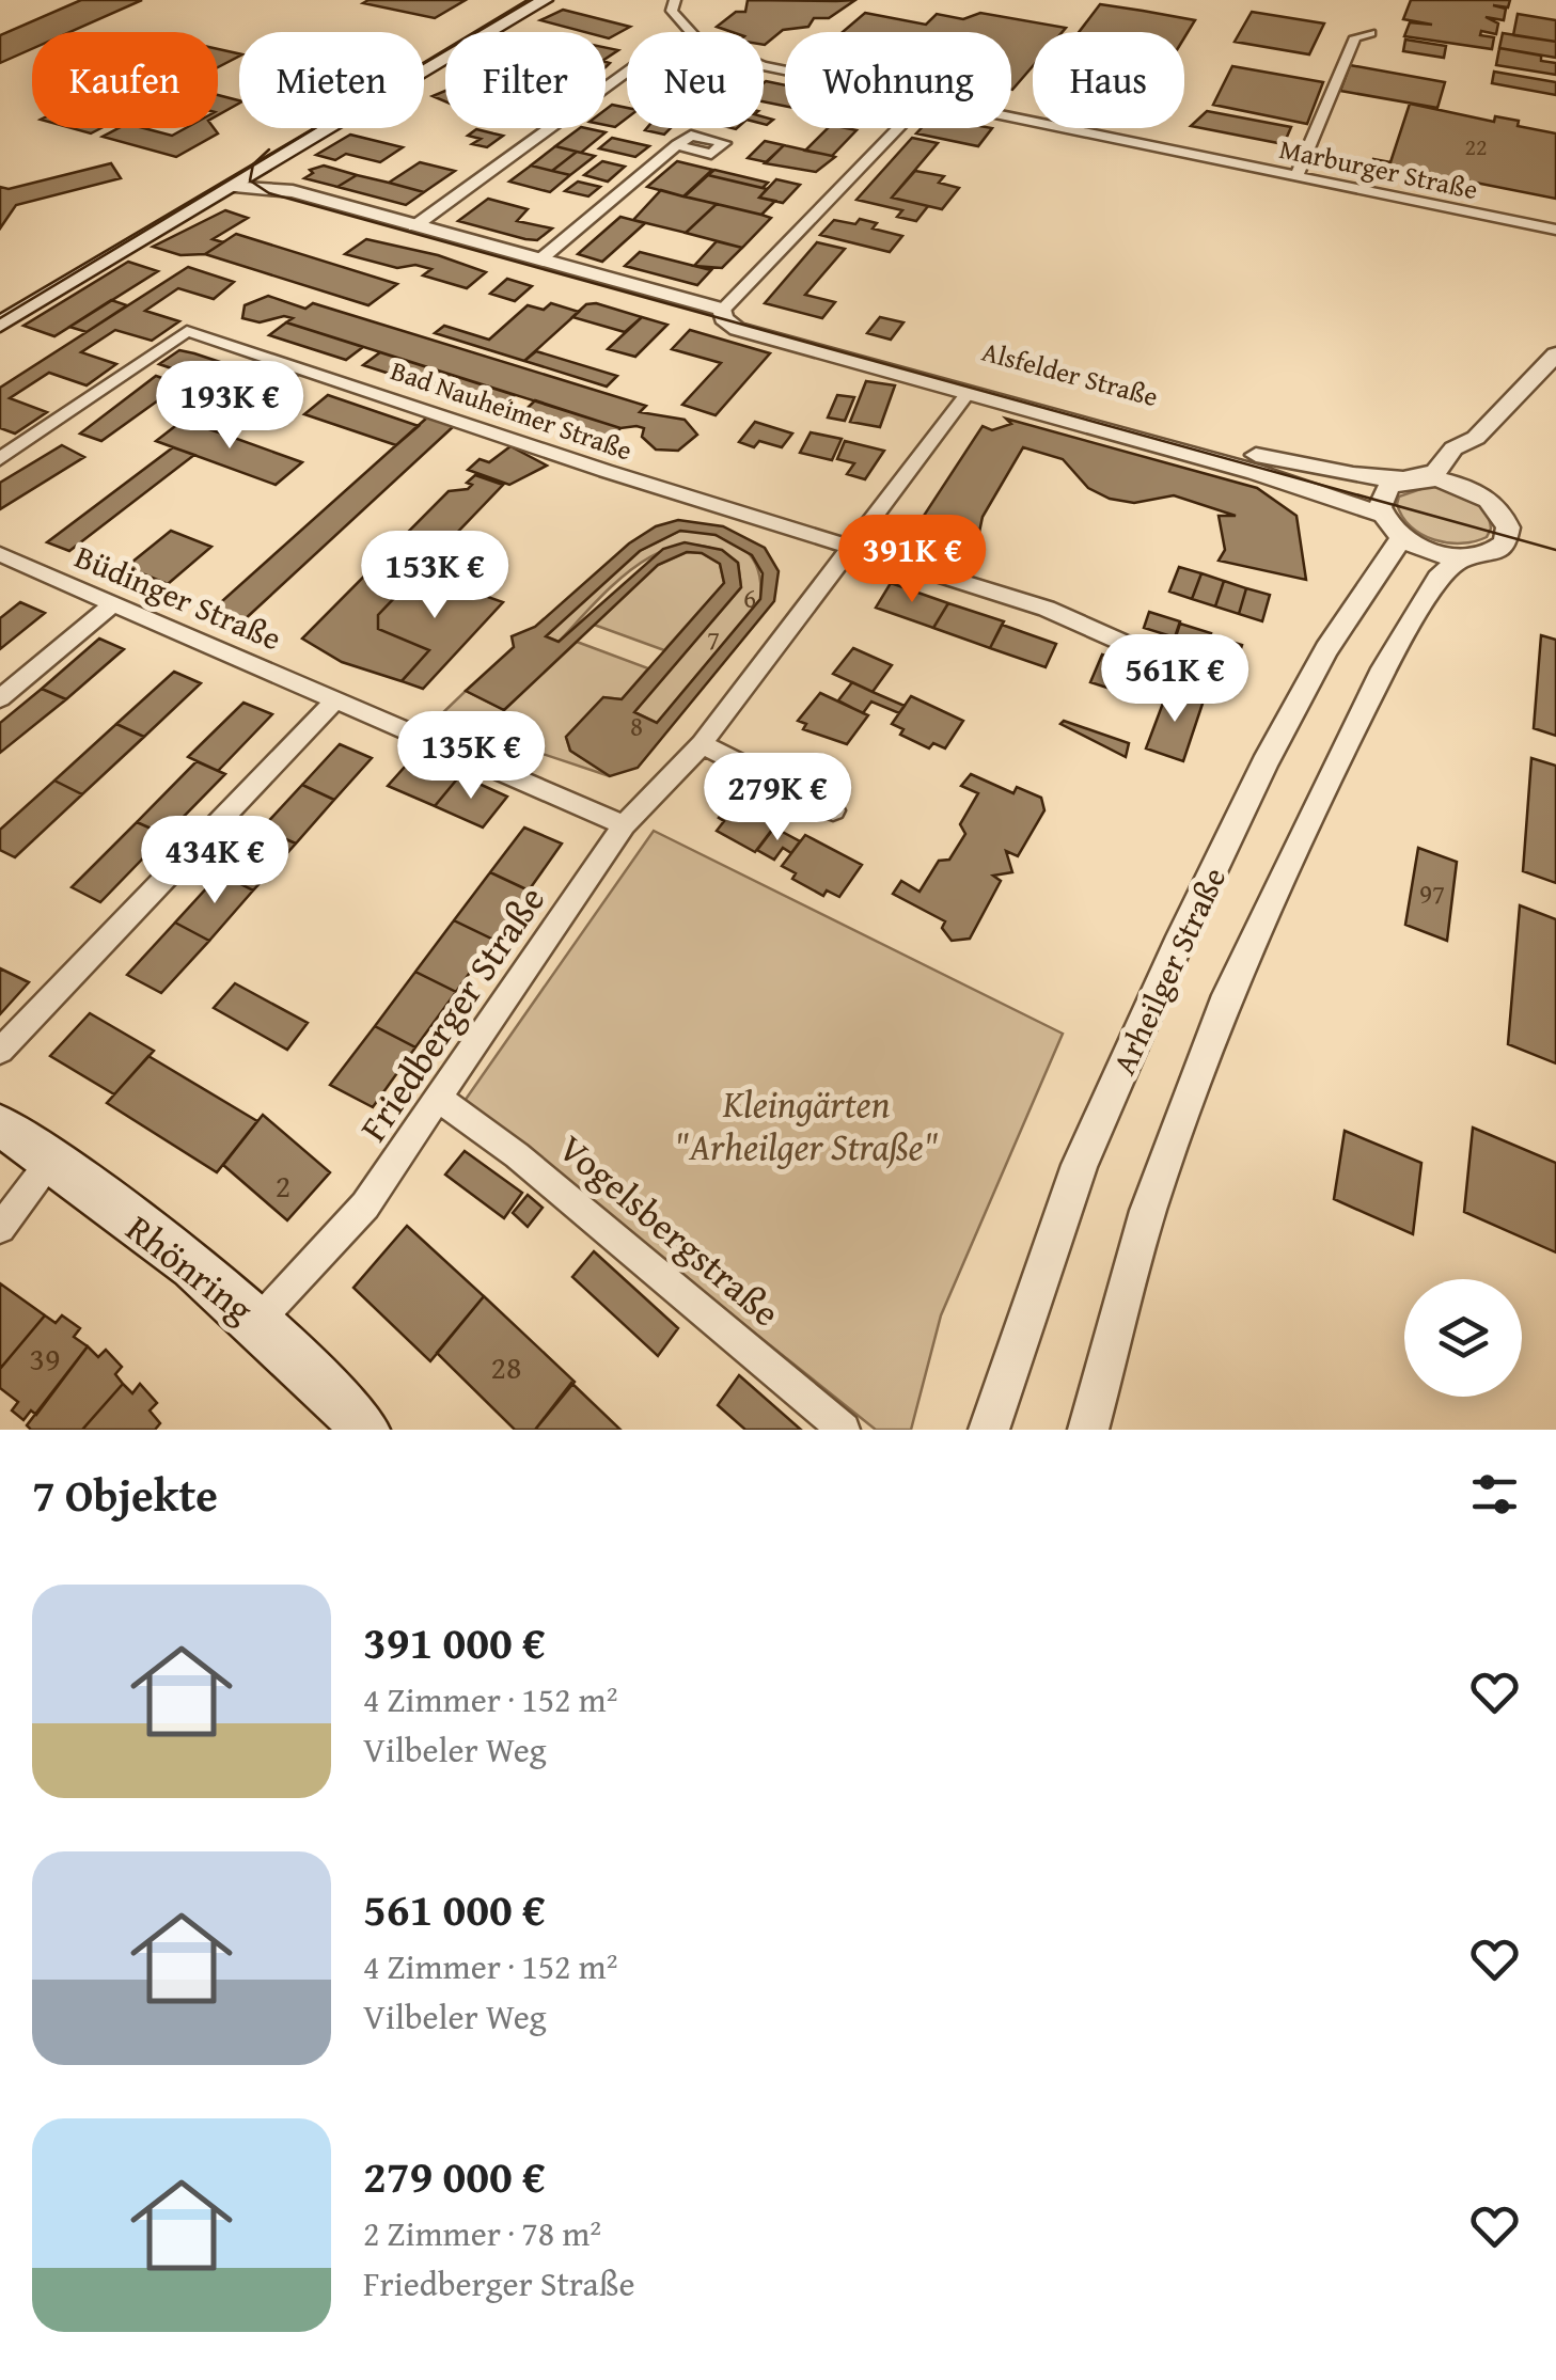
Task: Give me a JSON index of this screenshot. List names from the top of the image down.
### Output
{
  "streets": {
    "main road": ["Rhönring"],
    "street": [
      "Marburger Straße",
      "Alsfelder Straße",
      "Bad Nauheimer Straße",
      "Büdinger Straße",
      "Arheilger Straße",
      "Friedberger Straße",
      "Vogelsbergstraße"
    ]
  },
  "crossings": [
    ["Alsfelder Straße", "Arheilger Straße"],
    ["Alsfelder Straße", "Friedberger Straße"],
    ["Bad Nauheimer Straße", "Friedberger Straße"],
    ["Büdinger Straße", "Friedberger Straße"],
    ["Friedberger Straße", "Vogelsbergstraße"],
    ["Friedberger Straße", "Rhönring"]
  ],
  "parks": ["Kleingärten \"Arheilger Straße\""],
  "house_numbers": [
    "22",
    "6",
    "7",
    "8",
    "97",
    "2",
    "39",
    "28"
  ],
  "page": {
    "chip": [
      "Kaufen",
      "Mieten",
      "Filter",
      "Neu",
      "Wohnung",
      "Haus"
    ],
    "price": [
      "193K €",
      "391K €",
      "153K €",
      "561K €",
      "135K €",
      "279K €",
      "434K €"
    ],
    "heading": "7 Objekte",
    "list": [
      {
        "name": "391 000 €",
        "note": "4 Zimmer · 152 m² · Vilbeler Weg"
      },
      {
        "name": "561 000 €",
        "note": "4 Zimmer · 152 m² · Vilbeler Weg"
      },
      {
        "name": "279 000 €",
        "note": "2 Zimmer · 78 m² · Friedberger Straße"
      }
    ]
  }
}
